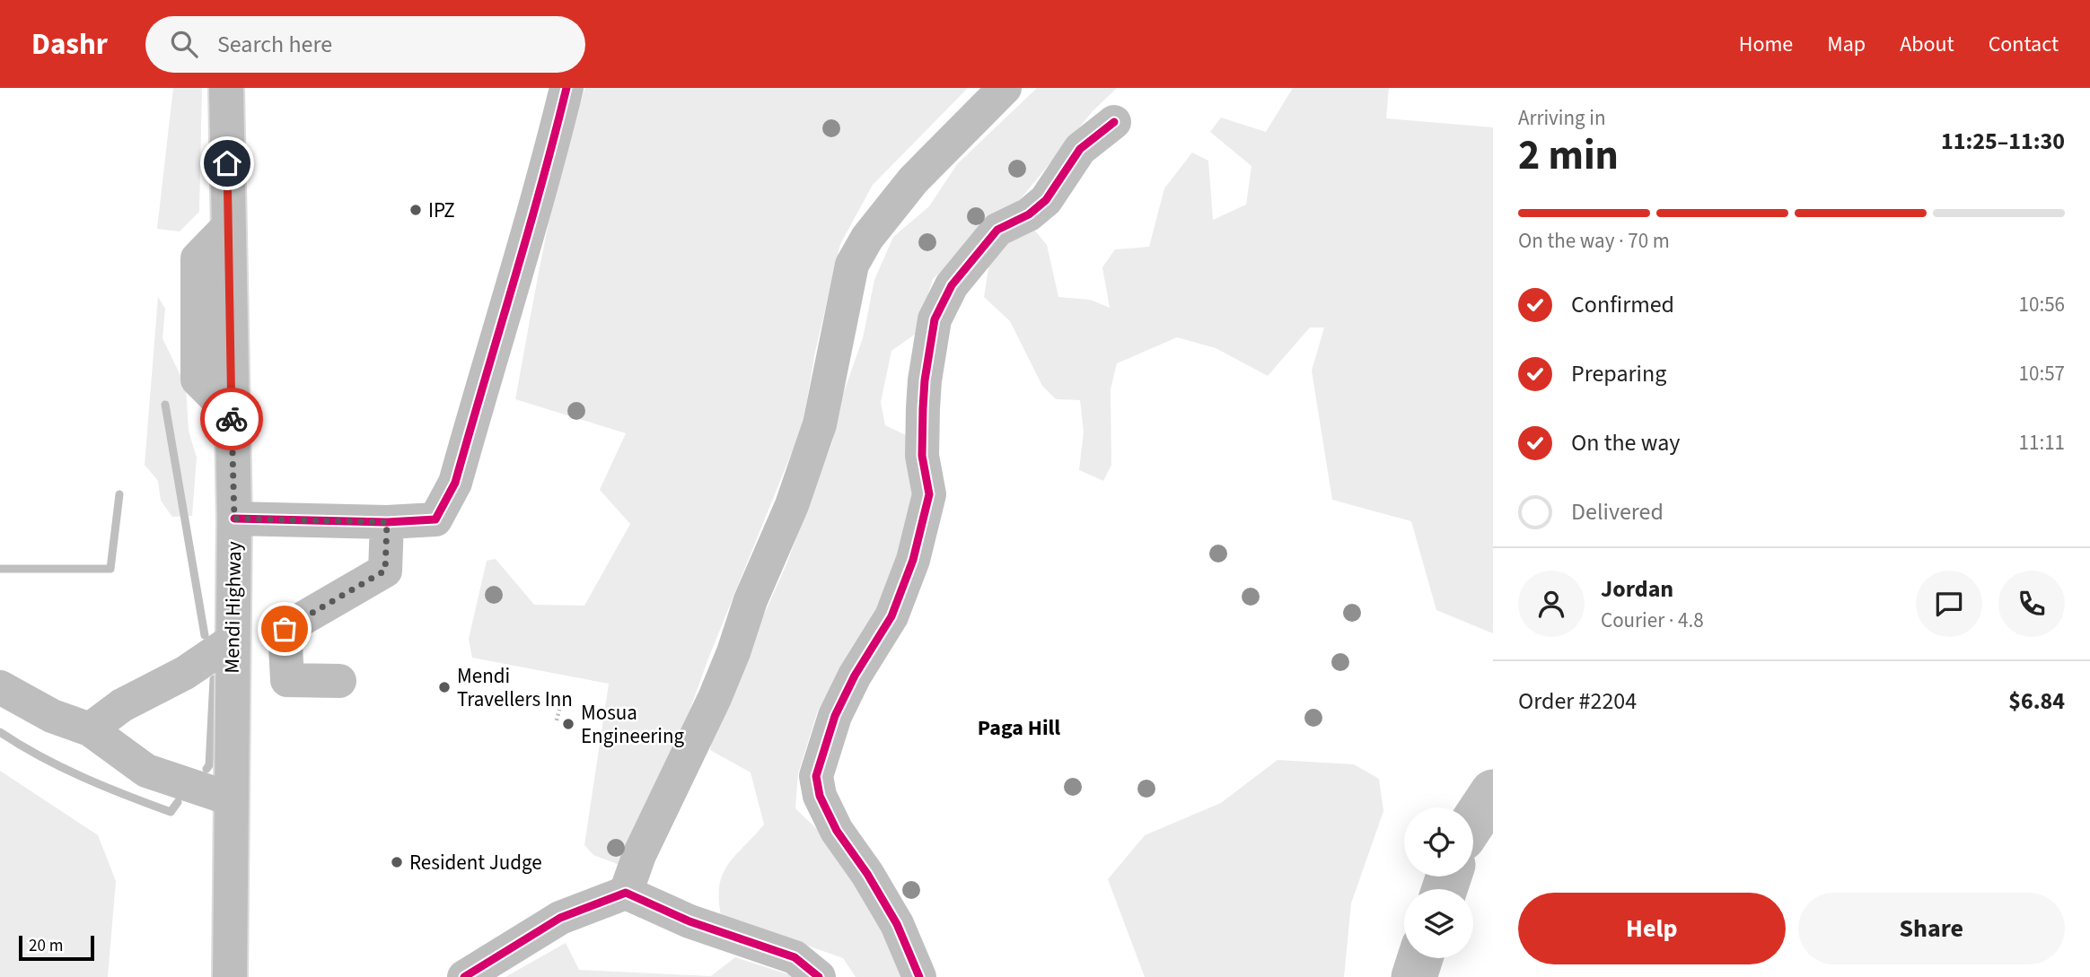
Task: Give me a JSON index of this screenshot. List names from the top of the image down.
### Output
{
  "streets": {
    "street": ["Mendi Highway"]
  },
  "districts": ["Paga Hill"],
  "places": [
    "IPZ",
    "Mendi Travellers Inn",
    "Mosua Engineering",
    "Resident Judge"
  ],
  "scale_bar": "20 m",
  "page": {
    "header": "Dashr",
    "search": "Search here",
    "nav": [
      "Home",
      "Map",
      "About",
      "Contact"
    ],
    "heading": ["2 min", "Arriving in", "11:25–11:30"],
    "panel": [
      "Jordan",
      "Courier · 4.8",
      "Order #2204",
      "$6.84"
    ],
    "bar": "On the way · 70 m",
    "list": [
      ["Confirmed", "10:56"],
      ["Preparing", "10:57"],
      ["On the way", "11:11"],
      "Delivered"
    ],
    "buttons": ["Help", "Share"],
    "scale": "20 m"
  }
}
